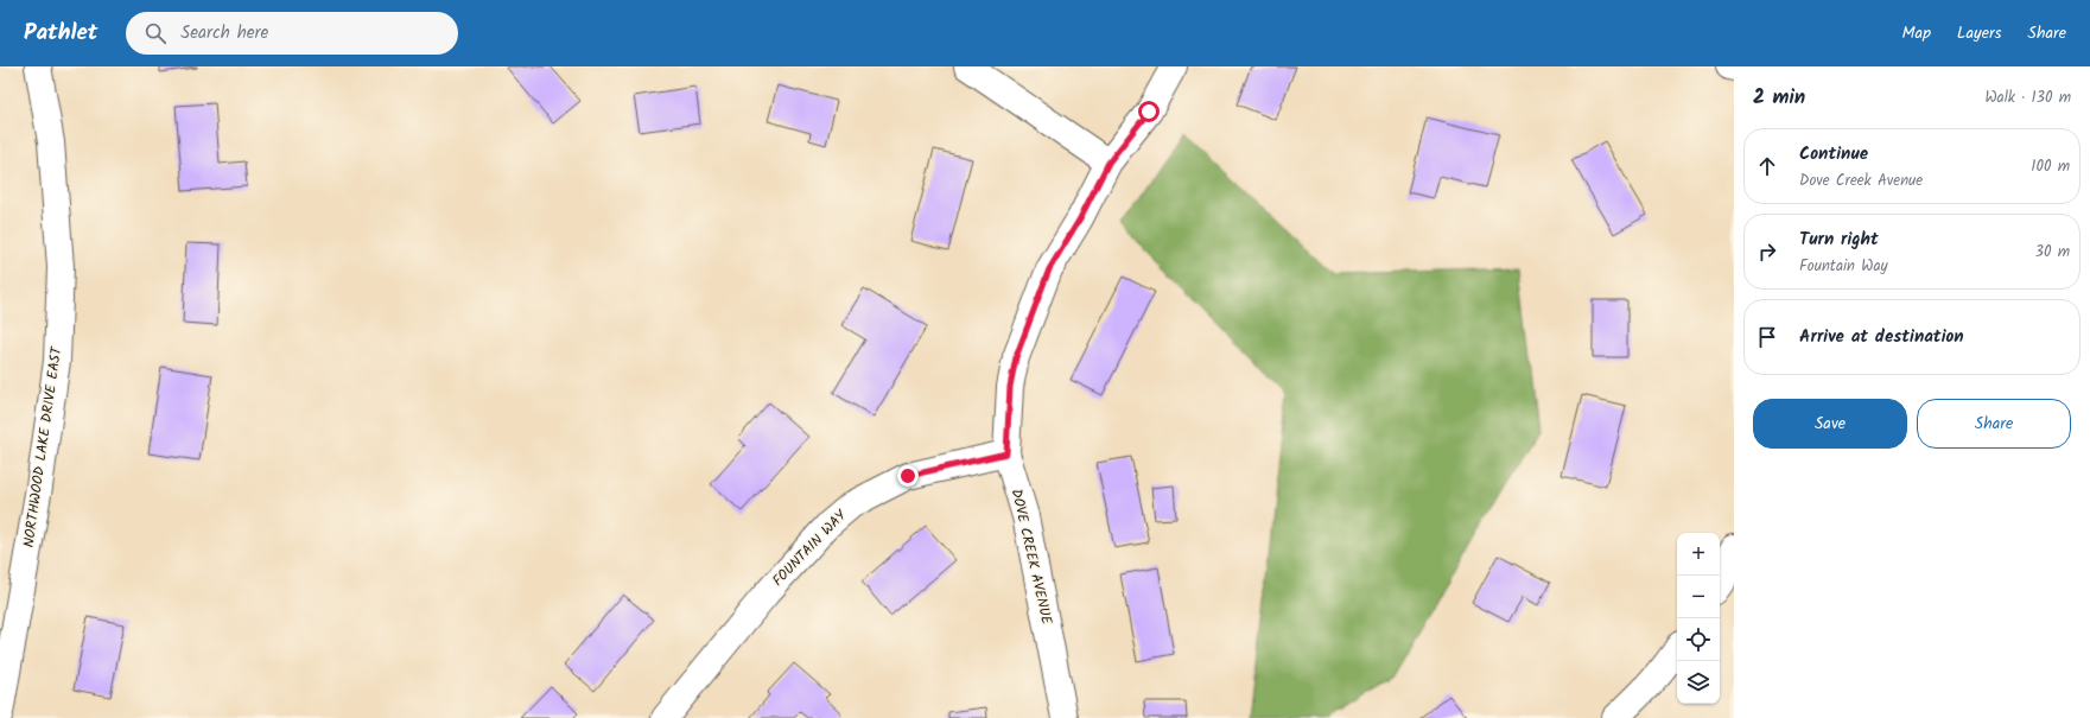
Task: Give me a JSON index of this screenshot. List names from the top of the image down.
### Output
{
  "streets": {
    "street": ["NORTHWOOD LAKE DRIVE EAST", "FOUNTAIN WAY", "DOVE CREEK AVENUE"]
  },
  "crossings": [
    ["FOUNTAIN WAY", "DOVE CREEK AVENUE"]
  ],
  "page": {
    "header": "Pathlet",
    "search": "Search here",
    "nav": ["Map", "Layers", "Share"],
    "heading": ["2 min", "Walk · 130 m"],
    "list": [
      ["Continue", "Dove Creek Avenue", "100 m"],
      ["Turn right", "Fountain Way", "30 m"],
      "Arrive at destination"
    ],
    "buttons": ["Save", "Share"],
    "map_buttons": ["+", "−"]
  }
}
